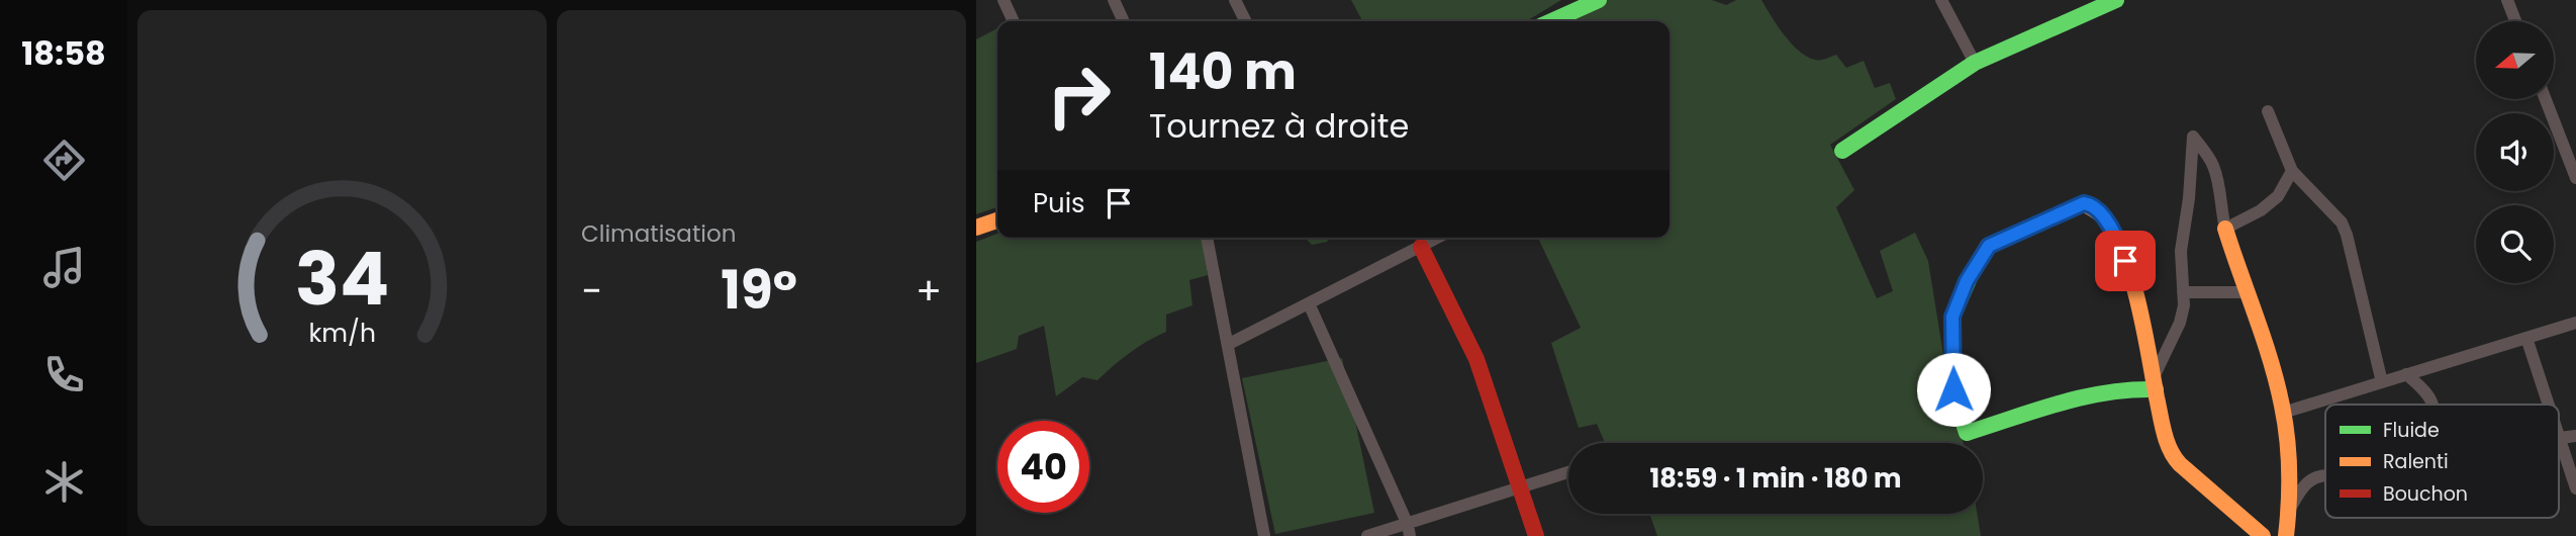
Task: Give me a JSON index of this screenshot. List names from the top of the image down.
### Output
{
  "legend": ["Fluide", "Ralenti", "Bouchon"],
  "north": "left",
  "page": {
    "tabs": "18:58",
    "tile": "Climatisation",
    "turn": ["140 m", "Tournez à droite"],
    "then": "Puis",
    "heat": ["−", "19°", "+"],
    "limit": "40",
    "trip": "18:59 · 1 min · 180 m",
    "gauge": ["34", "km/h"]
  }
}
